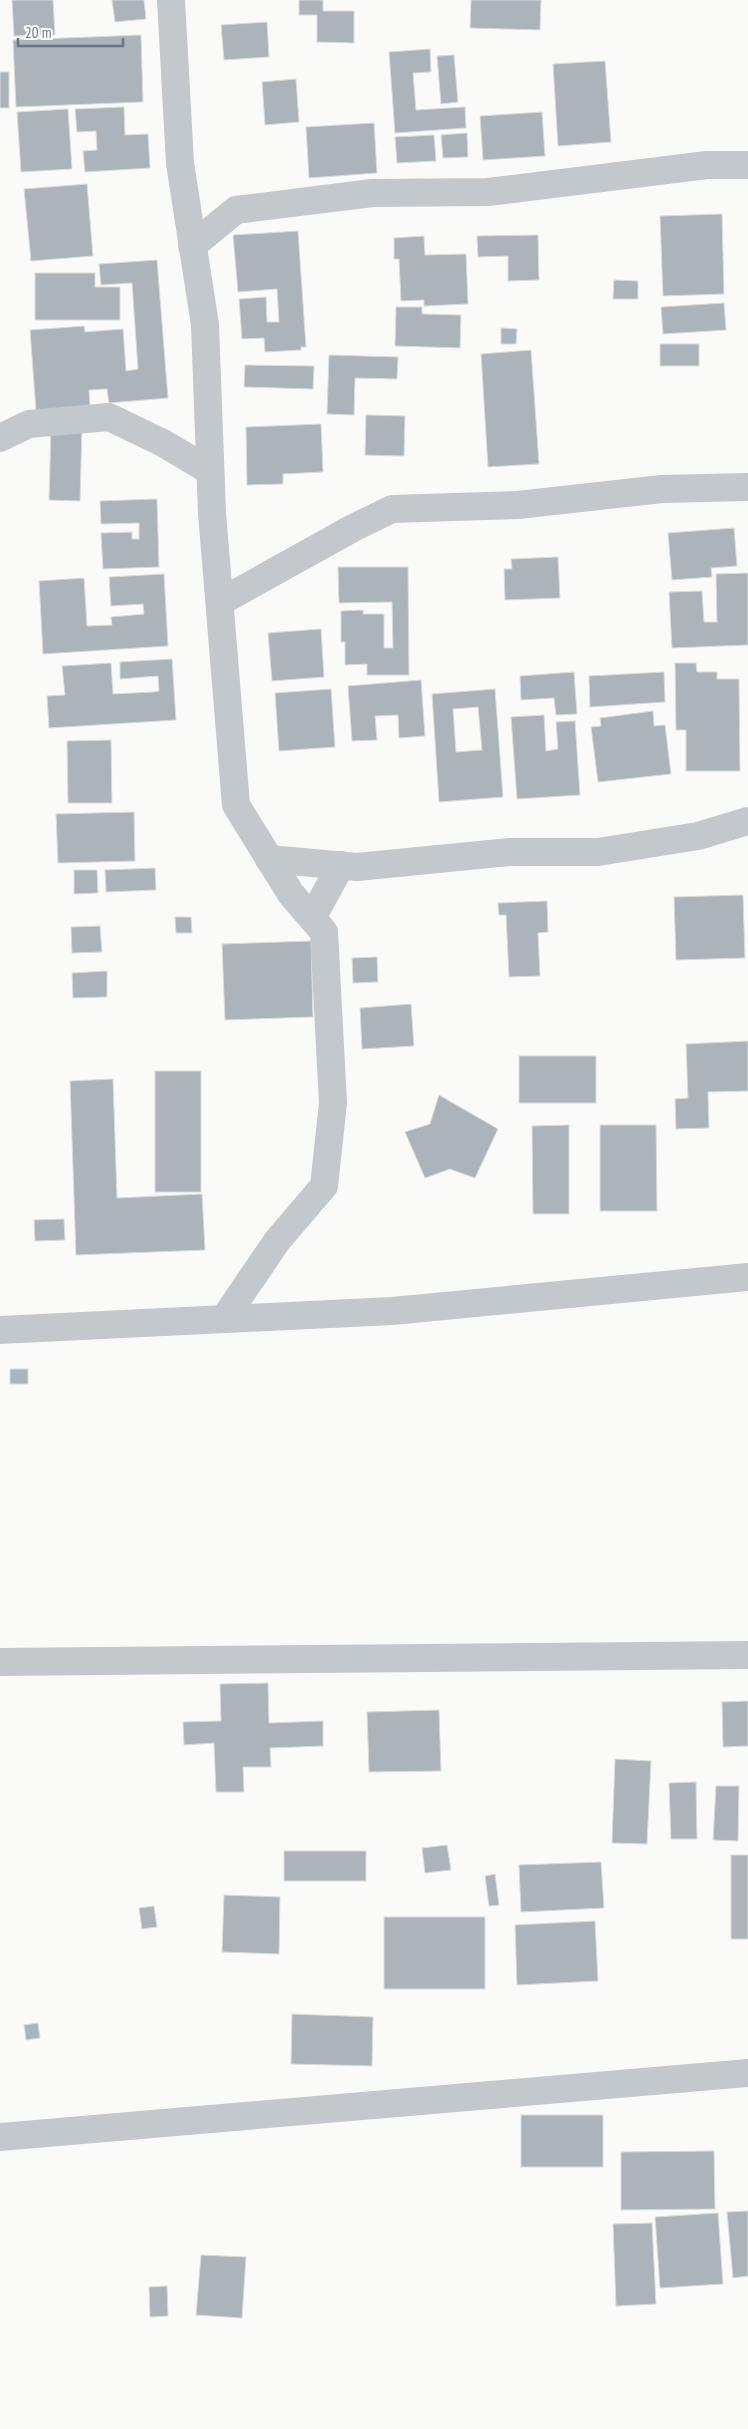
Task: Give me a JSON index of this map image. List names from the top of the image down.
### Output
{
  "scale_bar": "20 m"
}
